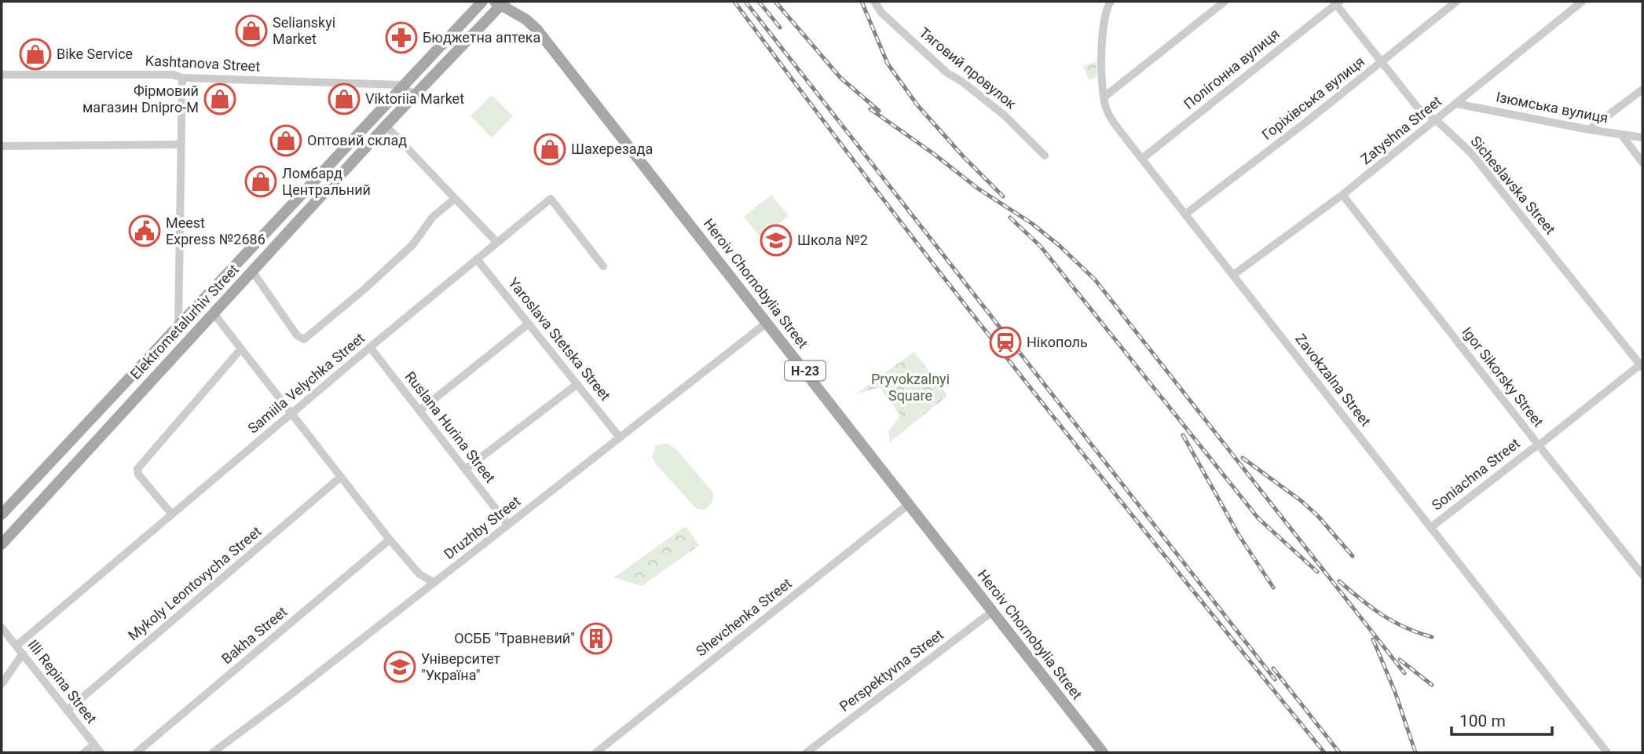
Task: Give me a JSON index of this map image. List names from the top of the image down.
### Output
{
  "streets": {
    "main road": ["Heroiv Chornobylia Street", "Elektrometalurhiv Street", "Н-23"],
    "street": [
      "Kashtanova Street",
      "Тяговий провулок",
      "Полігонна вулиця",
      "Горіхівська вулиця",
      "Ізюмська вулиця",
      "Zatyshna Street",
      "Sicheslavska Street",
      "Yaroslava Stetska Street",
      "Igor Sikorsky Street",
      "Zavokzalna Street",
      "Samiila Velychka Street",
      "Ruslana Hurina Street",
      "Soniachna Street",
      "Druzhby Street",
      "Mykoly Leontovycha Street",
      "Shevchenka Street",
      "Bakha Street",
      "Perspektyvna Street",
      "Illi Repina Street"
    ]
  },
  "crossings": [
    ["Kashtanova Street", "Elektrometalurhiv Street"],
    ["Полігонна вулиця", "Sicheslavska Street"],
    ["Полігонна вулиця", "Zavokzalna Street"],
    ["Горіхівська вулиця", "Sicheslavska Street"],
    ["Горіхівська вулиця", "Zavokzalna Street"],
    ["Ізюмська вулиця", "Zatyshna Street"],
    ["Zatyshna Street", "Sicheslavska Street"],
    ["Zatyshna Street", "Igor Sikorsky Street"],
    ["Zatyshna Street", "Zavokzalna Street"],
    ["Sicheslavska Street", "Soniachna Street"],
    ["Heroiv Chornobylia Street", "Elektrometalurhiv Street"],
    ["Heroiv Chornobylia Street", "Druzhby Street"],
    ["Heroiv Chornobylia Street", "Shevchenka Street"],
    ["Heroiv Chornobylia Street", "Perspektyvna Street"],
    ["Yaroslava Stetska Street", "Samiila Velychka Street"],
    ["Yaroslava Stetska Street", "Druzhby Street"],
    ["Igor Sikorsky Street", "Soniachna Street"],
    ["Zavokzalna Street", "Soniachna Street"],
    ["Samiila Velychka Street", "Ruslana Hurina Street"],
    ["Samiila Velychka Street", "Illi Repina Street"],
    ["Ruslana Hurina Street", "Druzhby Street"],
    ["Mykoly Leontovycha Street", "Illi Repina Street"]
  ],
  "parks": ["Pryvokzalnyi Square"],
  "places": {
    "shop": [
      "Selianskyi Market",
      "Bike Service",
      "Фірмовий магазин Dnipro-M",
      "Viktoriia Market",
      "Оптовий склад",
      "Шахерезада",
      "Ломбард Центральний"
    ],
    "pharmacy": ["Бюджетна аптека"],
    "public building": ["Meest Express №2686"],
    "school or university": ["Школа №2", "Університет \"Україна\""],
    "station": ["Нікополь"],
    "building": ["ОСББ \"Травневий\""]
  },
  "scale_bar": "100 m"
}
